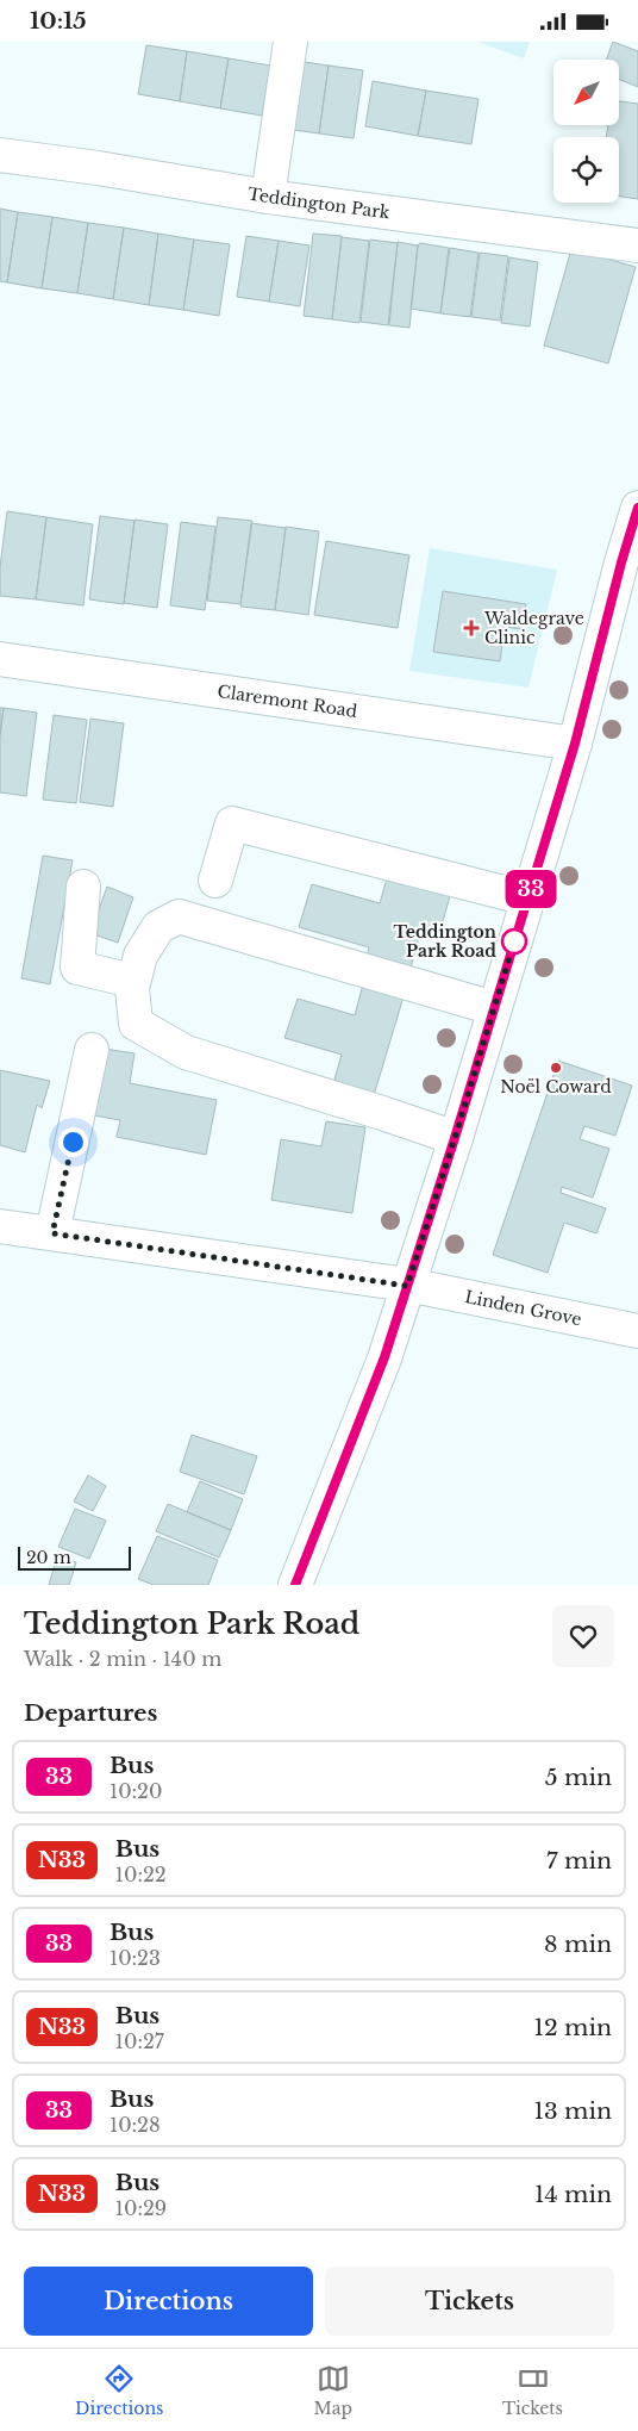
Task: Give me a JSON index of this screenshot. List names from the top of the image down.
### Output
{
  "streets": {
    "street": ["Teddington Park", "Claremont Road", "Linden Grove"]
  },
  "places": {
    "health": ["Waldegrave Clinic"],
    "other": ["Teddington Park Road", "Noël Coward"]
  },
  "lines": ["bus line 33"],
  "scale_bar": "20 m",
  "north": "bottom left",
  "page": {
    "status": "10:15",
    "on_map": "33",
    "scale": "20 m",
    "heading": [
      ["Teddington Park Road", "Walk · 2 min · 140 m"],
      "Departures"
    ],
    "list": [
      {
        "mark": "33",
        "name": "Bus",
        "note": "10:20",
        "value": "5 min"
      },
      {
        "mark": "N33",
        "name": "Bus",
        "note": "10:22",
        "value": "7 min"
      },
      {
        "mark": "33",
        "name": "Bus",
        "note": "10:23",
        "value": "8 min"
      },
      {
        "mark": "N33",
        "name": "Bus",
        "note": "10:27",
        "value": "12 min"
      },
      {
        "mark": "33",
        "name": "Bus",
        "note": "10:28",
        "value": "13 min"
      },
      {
        "mark": "N33",
        "name": "Bus",
        "note": "10:29",
        "value": "14 min"
      }
    ],
    "buttons": ["Directions", "Tickets"],
    "tabs": ["Directions", "Map", "Tickets"]
  }
}
